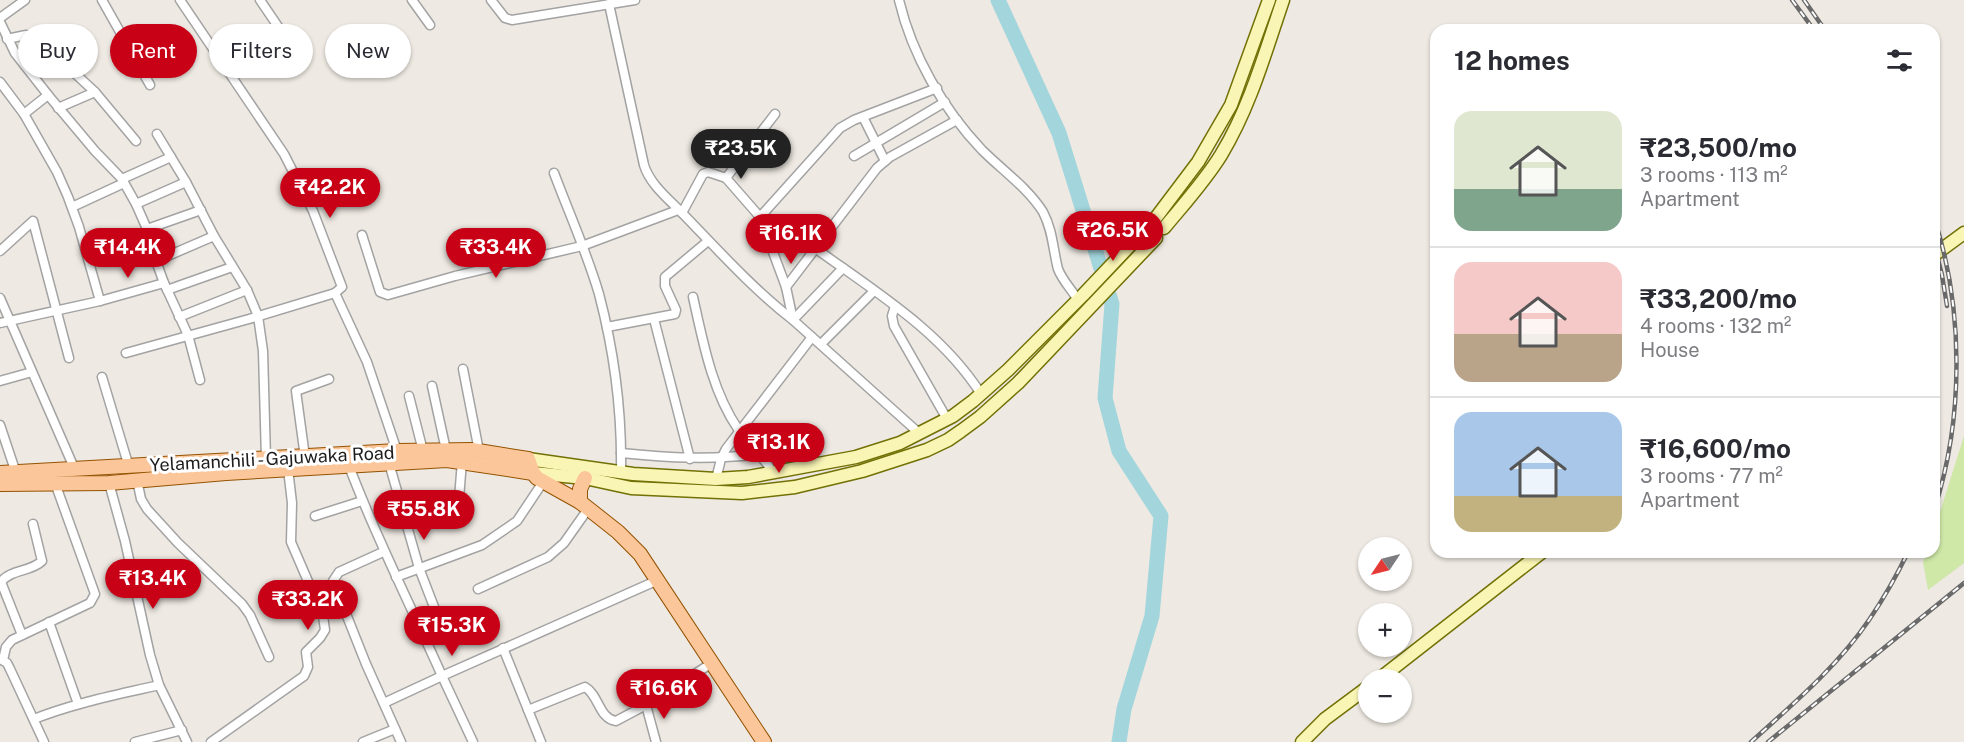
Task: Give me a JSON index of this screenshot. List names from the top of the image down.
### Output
{
  "streets": {
    "main road": ["Yelamanchili - Gajuwaka Road"]
  },
  "north": "bottom left",
  "page": {
    "chip": [
      "Buy",
      "Rent",
      "Filters",
      "New"
    ],
    "heading": "12 homes",
    "list": [
      {
        "name": "₹23,500/mo",
        "note": "3 rooms · 113 m² · Apartment"
      },
      {
        "name": "₹33,200/mo",
        "note": "4 rooms · 132 m² · House"
      },
      {
        "name": "₹16,600/mo",
        "note": "3 rooms · 77 m² · Apartment"
      }
    ],
    "price": [
      "₹23.5K",
      "₹42.2K",
      "₹26.5K",
      "₹16.1K",
      "₹14.4K",
      "₹33.4K",
      "₹13.1K",
      "₹55.8K",
      "₹13.4K",
      "₹33.2K",
      "₹15.3K",
      "₹16.6K"
    ],
    "map_buttons": ["+", "−"]
  }
}
